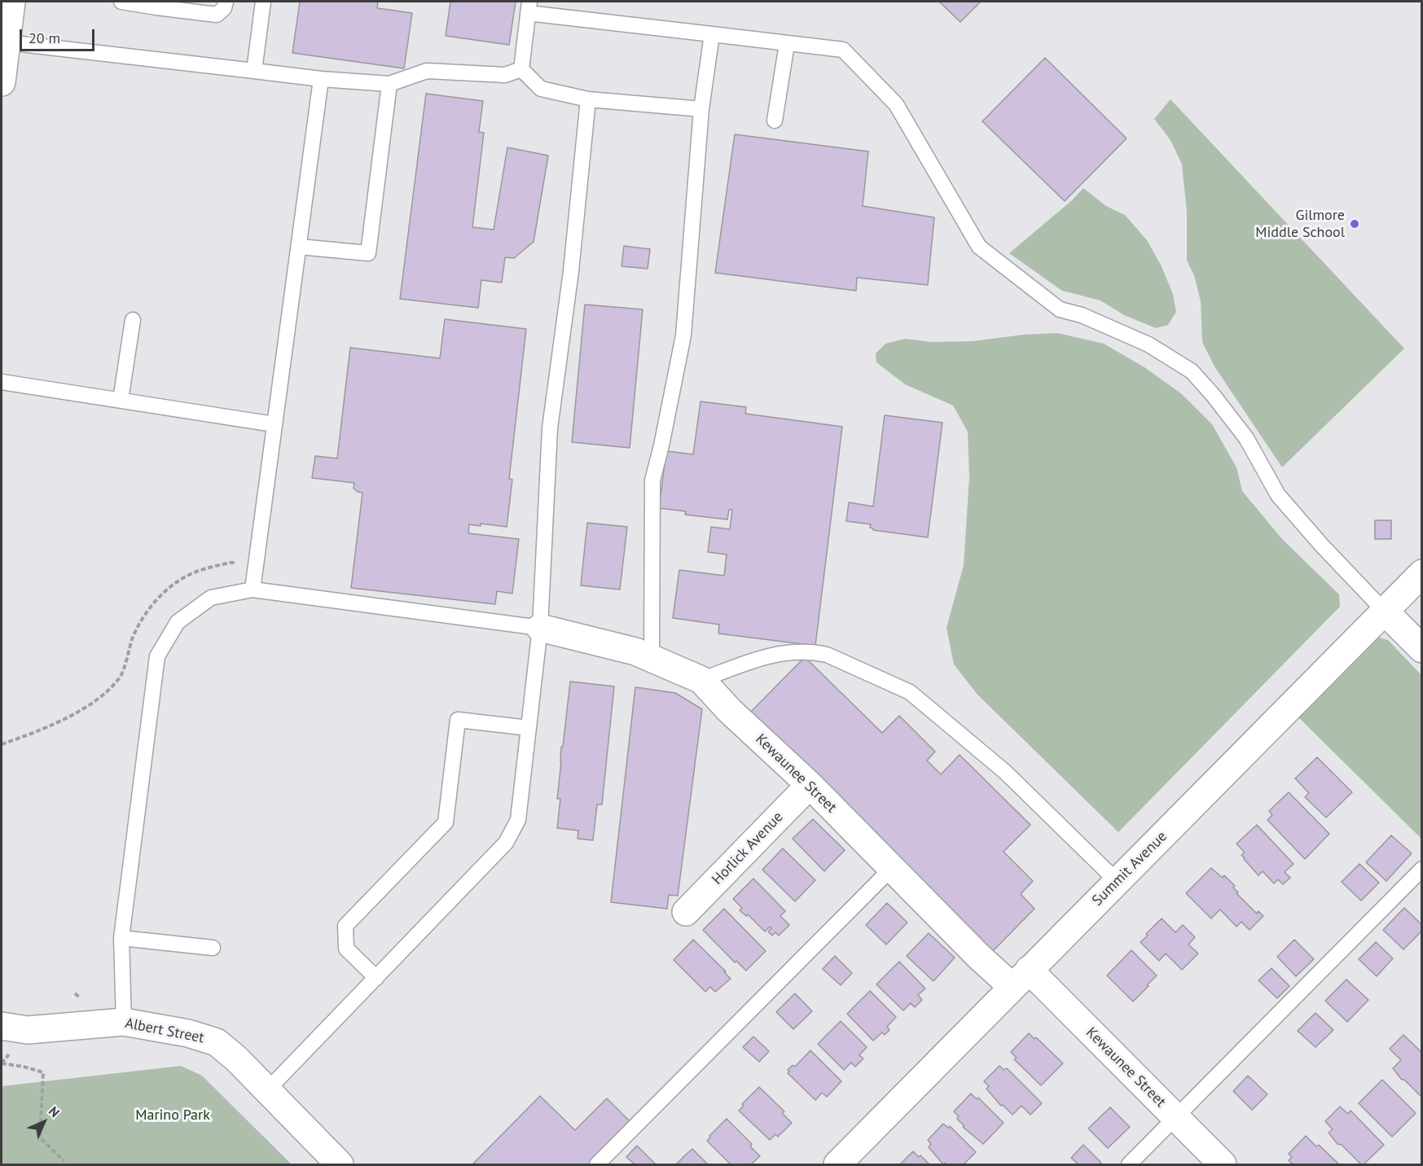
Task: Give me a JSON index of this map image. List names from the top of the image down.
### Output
{
  "streets": {
    "street": [
      "Kewaunee Street",
      "Horlick Avenue",
      "Summit Avenue",
      "Albert Street"
    ]
  },
  "crossings": [
    ["Kewaunee Street", "Horlick Avenue"],
    ["Kewaunee Street", "Summit Avenue"]
  ],
  "parks": ["Marino Park"],
  "places": ["Gilmore Middle School"],
  "scale_bar": "20 m",
  "north": "top right"
}
